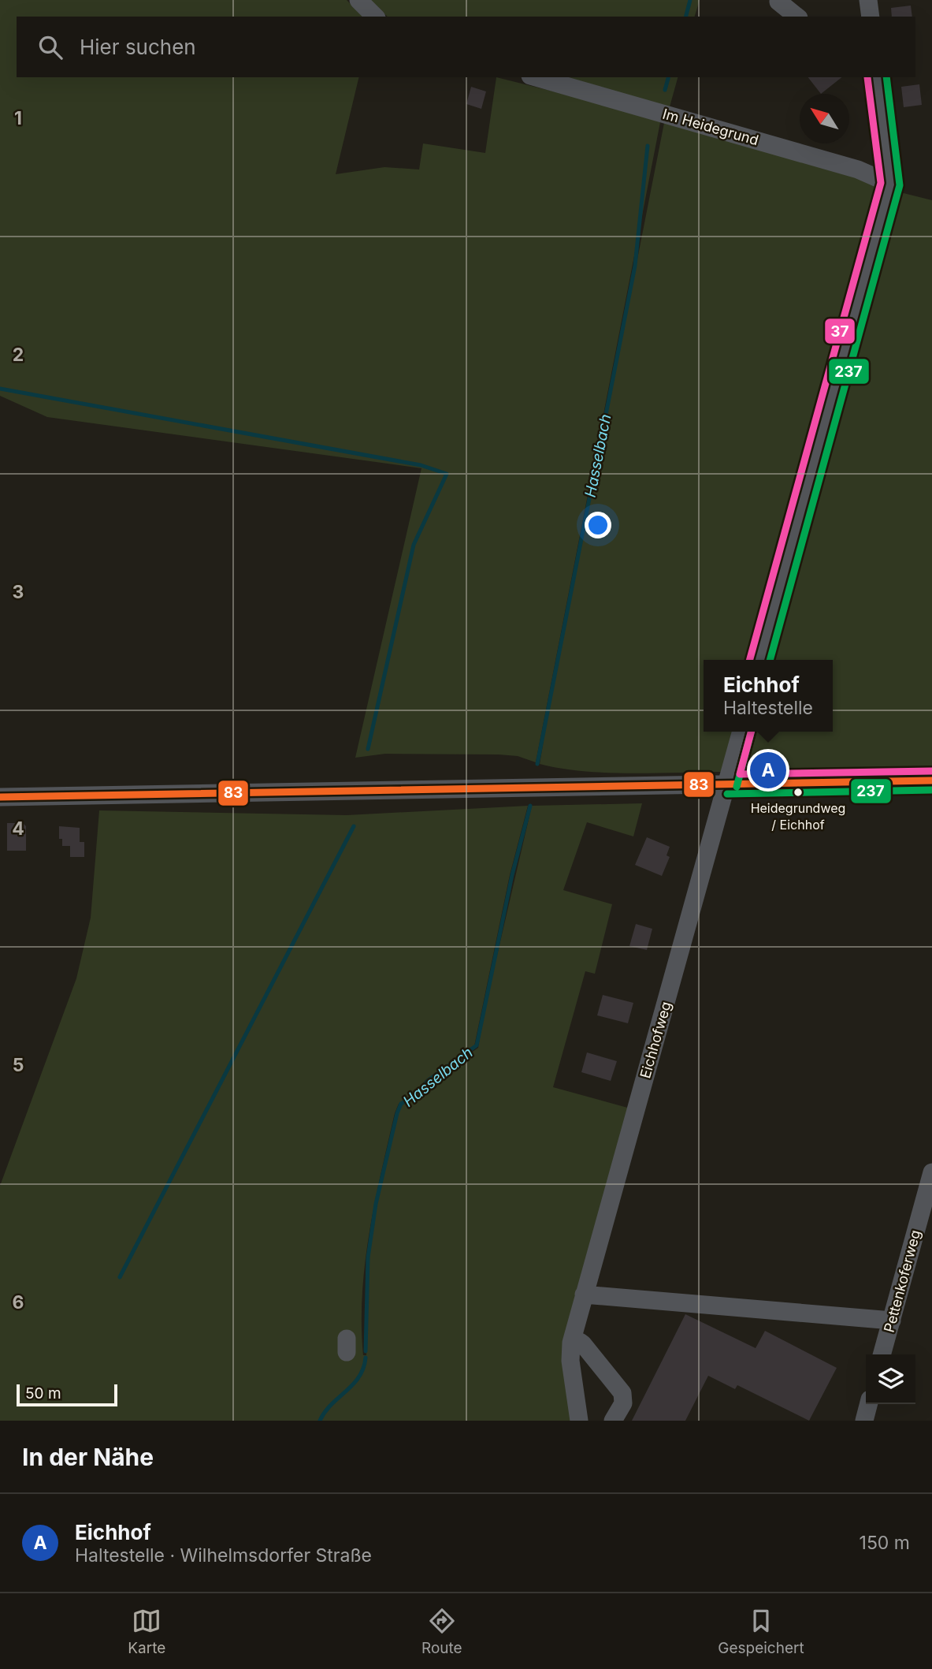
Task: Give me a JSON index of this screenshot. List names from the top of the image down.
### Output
{
  "streets": {
    "street": ["Im Heidegrund", "Eichhofweg", "Pettenkoferweg"]
  },
  "water": ["Hasselbach"],
  "places": ["Heidegrundweg / Eichhof"],
  "lines": ["transit line 237", "transit line 37", "transit line 83"],
  "scale_bar": "50 m",
  "north": "top left",
  "page": {
    "search": "Hier suchen",
    "popup": ["Eichhof", "Haltestelle"],
    "pins": "A",
    "scale": "50 m",
    "heading": "In der Nähe",
    "list": [
      {
        "mark": "A",
        "name": "Eichhof",
        "note": "Haltestelle · Wilhelmsdorfer Straße",
        "value": "150 m"
      }
    ],
    "nav": ["Karte", "Route", "Gespeichert"]
  },
  "grid": {
    "rows": [
      "1",
      "2",
      "3",
      "4",
      "5",
      "6"
    ]
  }
}
